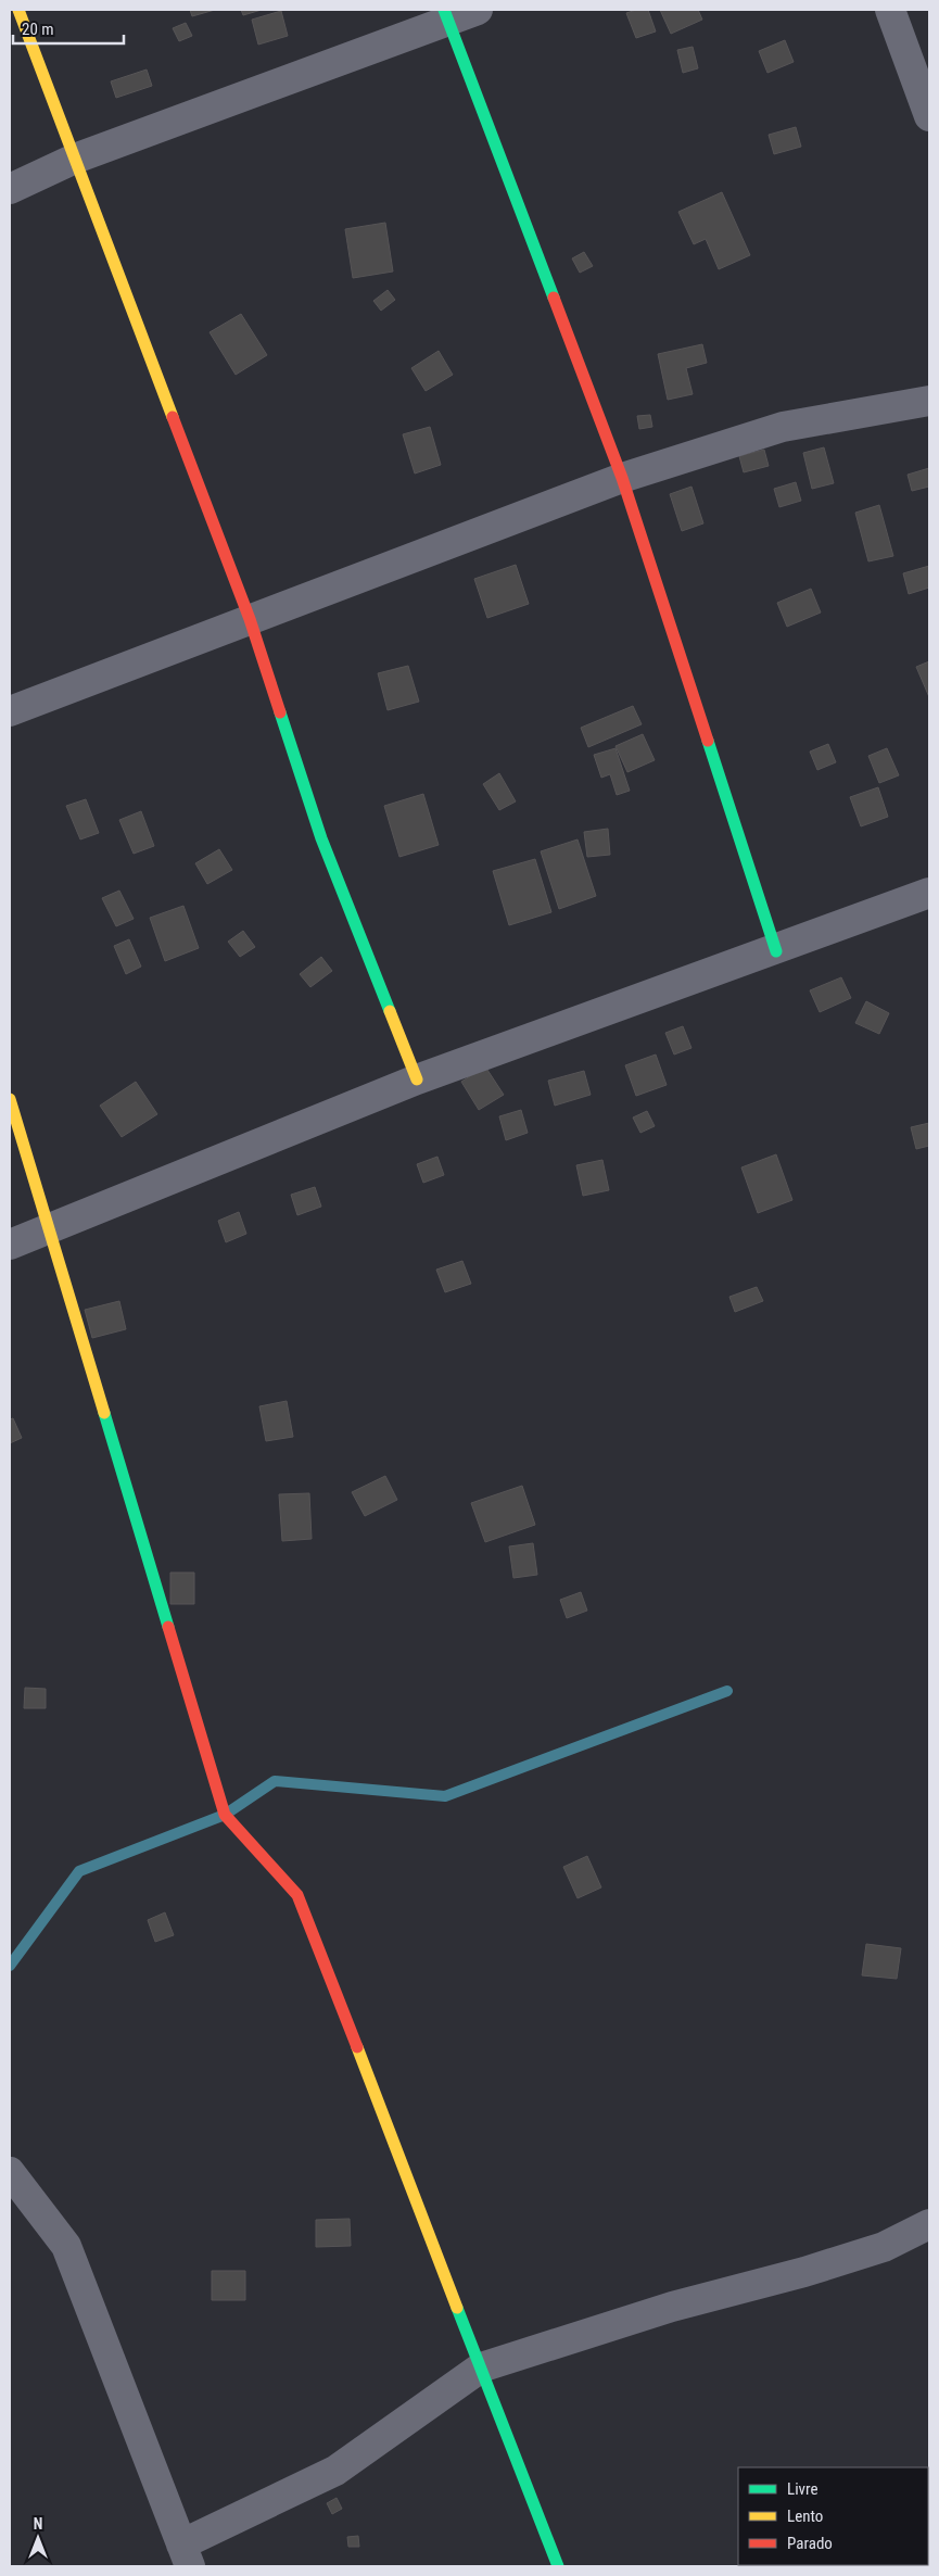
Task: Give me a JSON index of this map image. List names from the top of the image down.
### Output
{
  "legend": ["Livre", "Lento", "Parado"],
  "scale_bar": "20 m",
  "north": "top"
}
